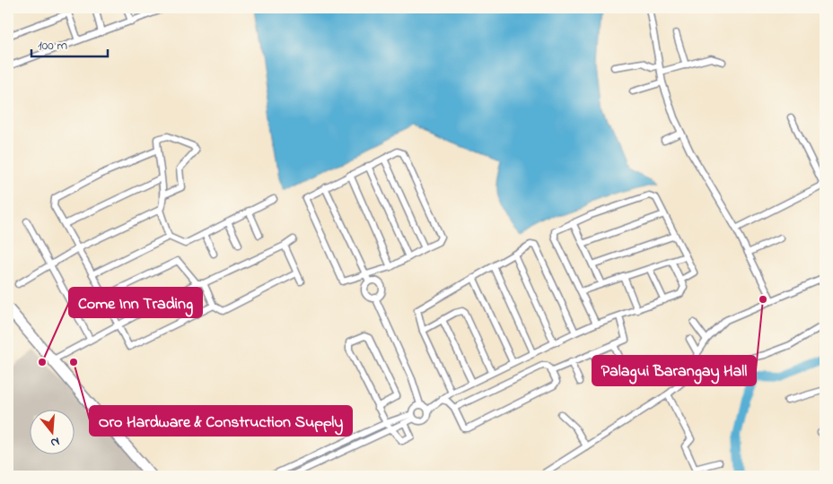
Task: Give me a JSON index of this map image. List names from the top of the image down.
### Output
{
  "places": ["Palagui Barangay Hall", "Come Inn Trading", "Oro Hardware & Construction Supply"],
  "scale_bar": "100 m",
  "north": "bottom"
}
